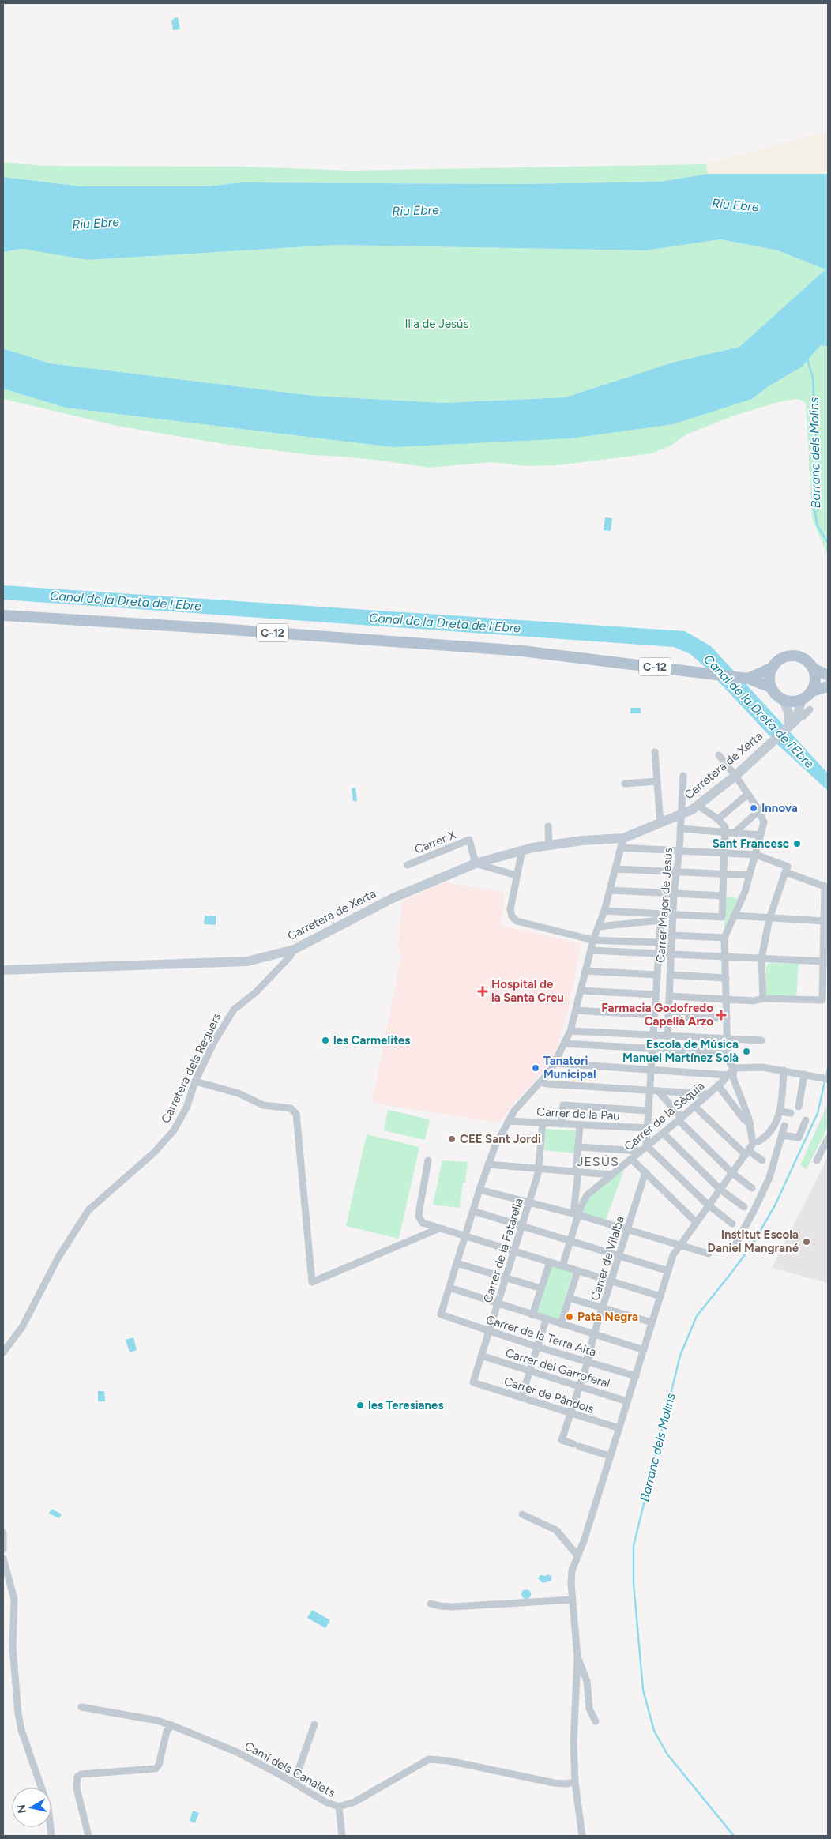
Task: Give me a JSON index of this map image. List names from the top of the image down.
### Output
{
  "streets": {
    "main road": ["C-12", "Carretera de Xerta"],
    "street": [
      "Carrer X",
      "Carrer Major de Jesús",
      "Carretera dels Reguers",
      "Carrer de la Pau",
      "Carrer de la Sèquia",
      "Carrer de la Fatarella",
      "Carrer de Vilalba",
      "Carrer de la Terra Alta",
      "Carrer del Garroferal",
      "Carrer de Pàndols",
      "Camí dels Canalets"
    ]
  },
  "crossings": [
    ["Carretera de Xerta", "Carrer X"],
    ["Carretera de Xerta", "Carrer Major de Jesús"],
    ["Carretera de Xerta", "Carretera dels Reguers"],
    ["Carrer de la Pau", "Carrer de la Fatarella"],
    ["Carrer de la Fatarella", "Carrer de la Terra Alta"],
    ["Carrer de la Fatarella", "Carrer del Garroferal"],
    ["Carrer de la Fatarella", "Carrer de Pàndols"],
    ["Carrer de Vilalba", "Carrer de la Terra Alta"],
    ["Carrer de Vilalba", "Carrer del Garroferal"],
    ["Carrer de Vilalba", "Carrer de Pàndols"]
  ],
  "districts": ["JESÚS"],
  "water": ["Riu Ebre", "Barranc dels Molins", "Canal de la Dreta de l'Ebre"],
  "parks": ["Illa de Jesús"],
  "places": {
    "other": [
      "Innova",
      "Sant Francesc",
      "les Carmelites",
      "Escola de Música Manuel Martínez Solà",
      "Tanatori Municipal",
      "CEE Sant Jordi",
      "Institut Escola Daniel Mangrané",
      "Pata Negra",
      "les Teresianes"
    ],
    "health": ["Hospital de la Santa Creu", "Farmacia Godofredo Capellá Arzo"]
  },
  "north": "left"
}
